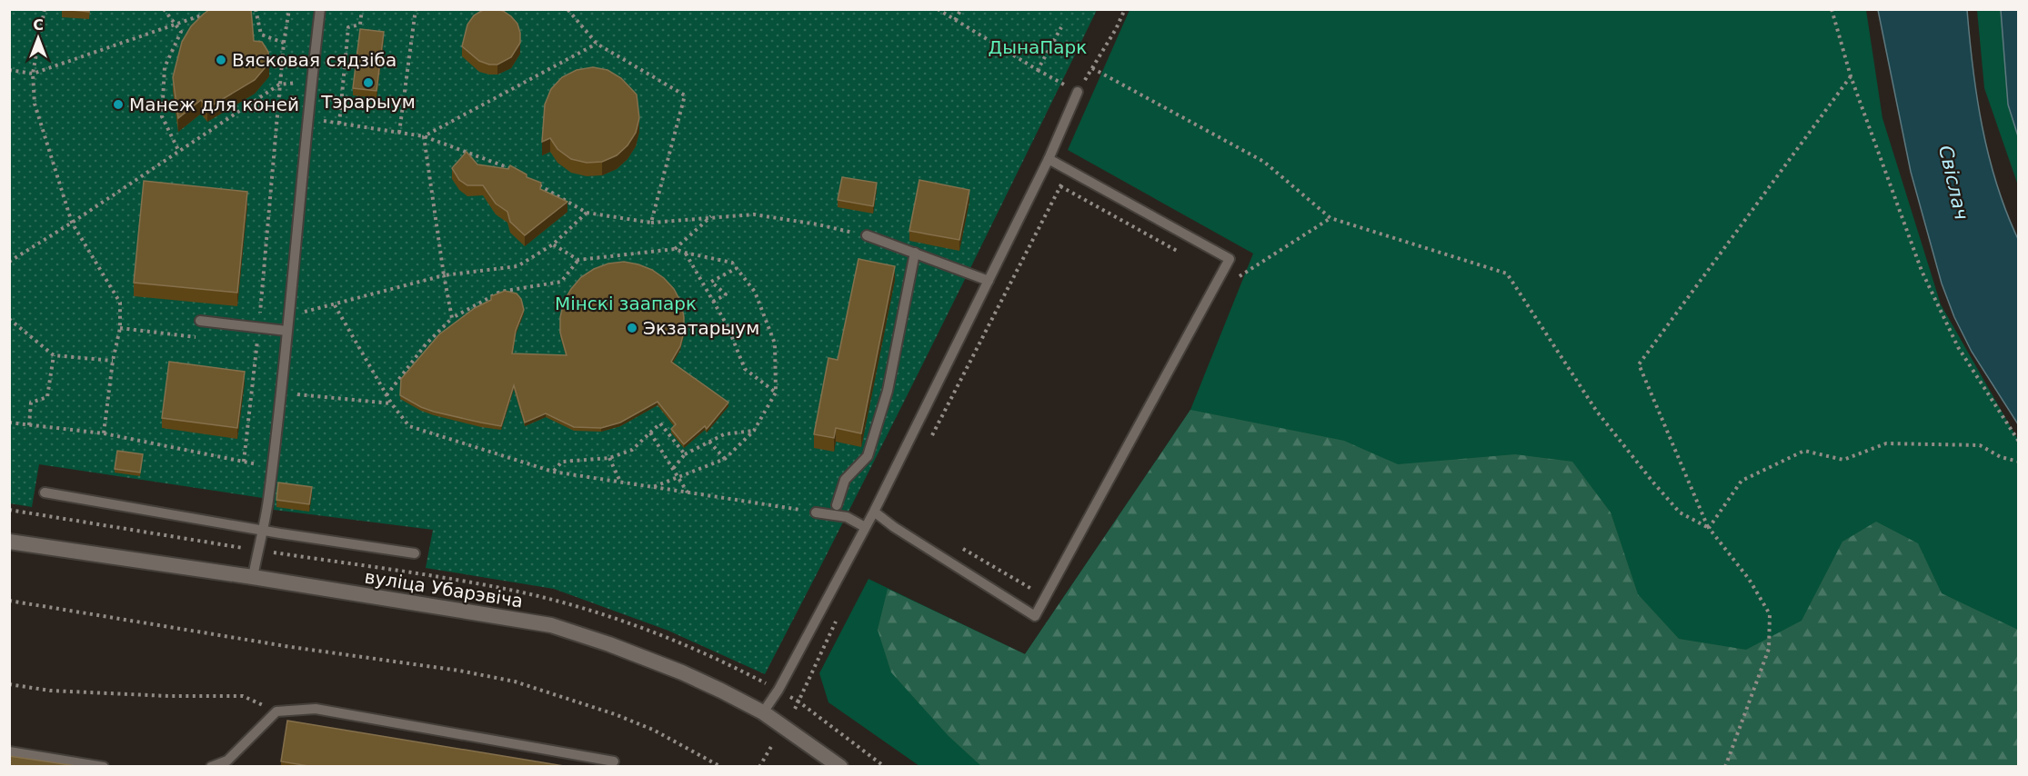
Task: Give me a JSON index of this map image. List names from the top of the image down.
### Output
{
  "streets": {
    "main road": ["вуліца Убарэвіча"]
  },
  "water": ["Свіслач"],
  "parks": ["ДынаПарк", "Мінскі заапарк"],
  "places": [
    "Вясковая сядзіба",
    "Тэрарыум",
    "Манеж для коней",
    "Экзатарыум"
  ],
  "north": "top"
}
